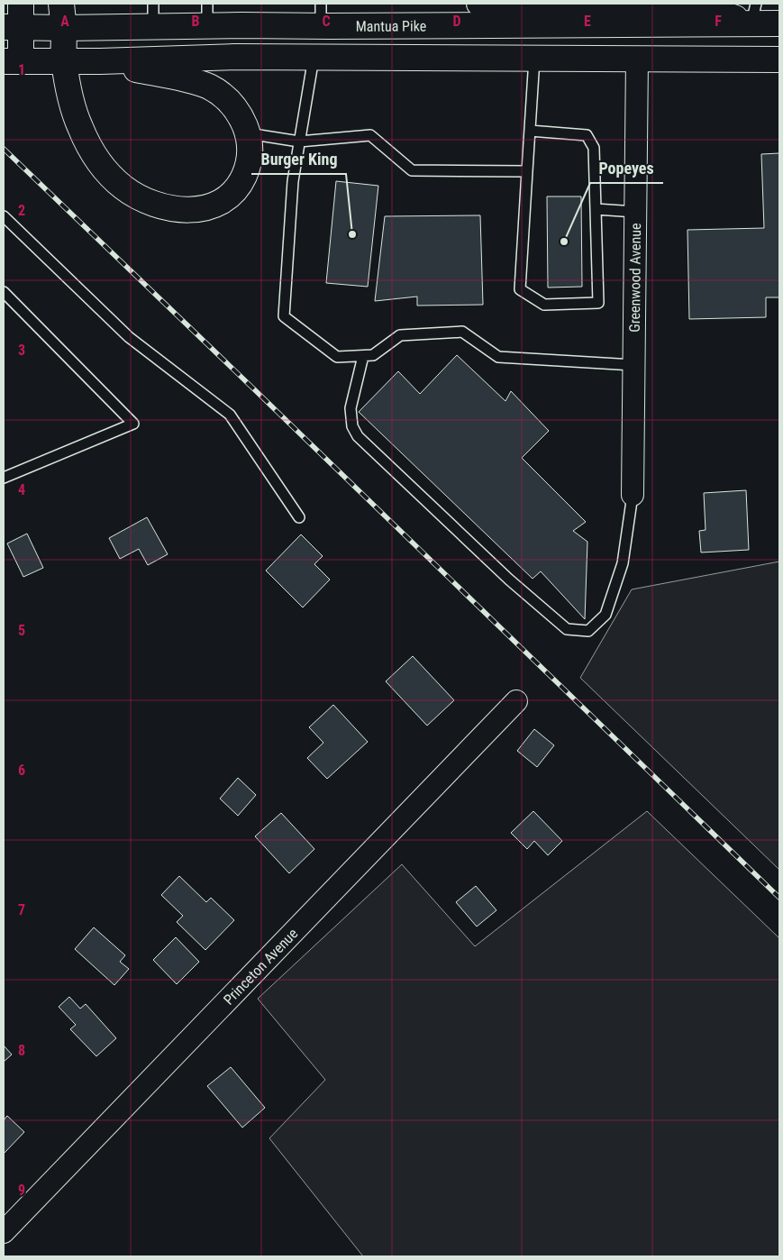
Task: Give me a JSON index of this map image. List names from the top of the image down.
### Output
{
  "streets": {
    "main road": ["Mantua Pike"],
    "street": ["Greenwood Avenue", "Princeton Avenue"]
  },
  "places": ["Burger King", "Popeyes"],
  "grid": {
    "columns": [
      "A",
      "B",
      "C",
      "D",
      "E",
      "F"
    ],
    "rows": [
      "1",
      "2",
      "3",
      "4",
      "5",
      "6",
      "7",
      "8",
      "9"
    ]
  }
}
